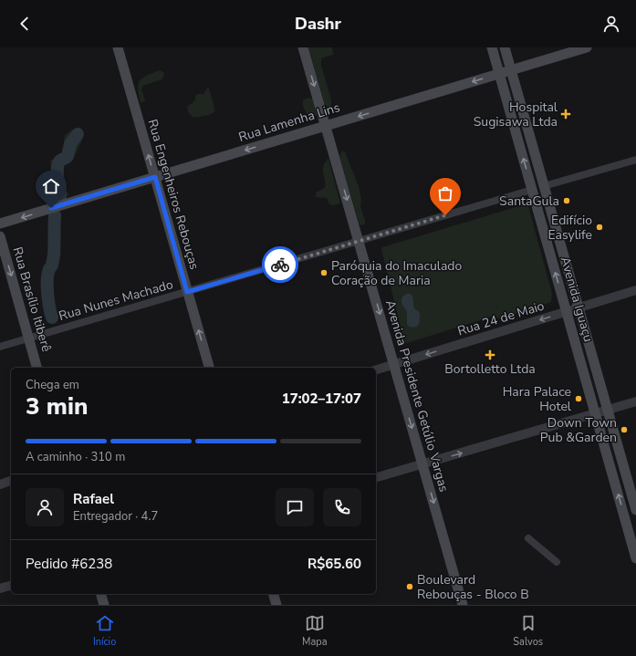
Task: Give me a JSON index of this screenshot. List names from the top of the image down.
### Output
{
  "streets": {
    "main road": [
      "Rua Lamenha Lins",
      "Rua Engenheiros Rebouças",
      "Rua Brasílio Itiberê",
      "Avenida Iguaçu",
      "Avenida Presidente Getúlio Vargas"
    ],
    "street": ["Rua Nunes Machado", "Rua 24 de Maio"]
  },
  "crossings": [
    ["Rua Lamenha Lins", "Rua Engenheiros Rebouças"],
    ["Rua Lamenha Lins", "Avenida Iguaçu"],
    ["Rua Lamenha Lins", "Avenida Presidente Getúlio Vargas"],
    ["Rua Engenheiros Rebouças", "Rua Nunes Machado"],
    ["Rua Brasílio Itiberê", "Rua Nunes Machado"],
    ["Avenida Iguaçu", "Rua Nunes Machado"],
    ["Avenida Iguaçu", "Rua 24 de Maio"],
    ["Rua Nunes Machado", "Avenida Presidente Getúlio Vargas"],
    ["Rua 24 de Maio", "Avenida Presidente Getúlio Vargas"]
  ],
  "one_way": [
    "Rua Lamenha Lins",
    "Rua Engenheiros Rebouças",
    "Rua Brasílio Itiberê",
    "Rua 24 de Maio",
    "Avenida Presidente Getúlio Vargas"
  ],
  "places": {
    "health": ["Hospital Sugisawa Ltda", "Bortolletto Ltda"],
    "other": [
      "SantaGula",
      "Edifício Easylife",
      "Paróquia do Imaculado Coração de Maria",
      "Hara Palace Hotel",
      "Down Town Pub &Garden",
      "Boulevard Rebouças - Bloco B"
    ]
  },
  "page": {
    "header": "Dashr",
    "heading": ["3 min", "Chega em", "17:02–17:07"],
    "panel": [
      "Rafael",
      "Entregador · 4.7",
      "Pedido #6238",
      "R$65.60"
    ],
    "bar": "A caminho · 310 m",
    "tabs": ["Início", "Mapa", "Salvos"]
  }
}
